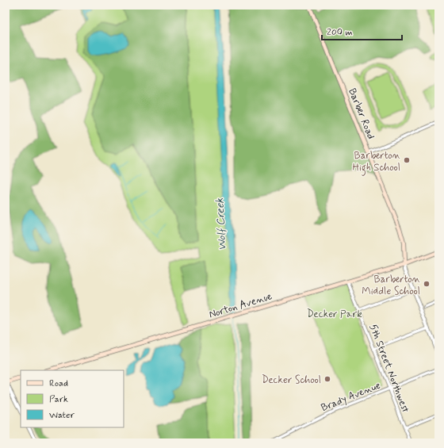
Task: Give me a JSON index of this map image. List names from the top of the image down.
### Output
{
  "streets": {
    "main road": ["Barber Road", "Norton Avenue"],
    "street": ["5th Street Northwest", "Brady Avenue"]
  },
  "crossings": [
    ["Barber Road", "Norton Avenue"],
    ["Norton Avenue", "5th Street Northwest"],
    ["5th Street Northwest", "Brady Avenue"]
  ],
  "water": ["Wolf Creek"],
  "parks": ["Decker Park"],
  "places": ["Barberton High School", "Barberton Middle School", "Decker School"],
  "legend": ["Road", "Park", "Water"],
  "scale_bar": "200 m"
}
